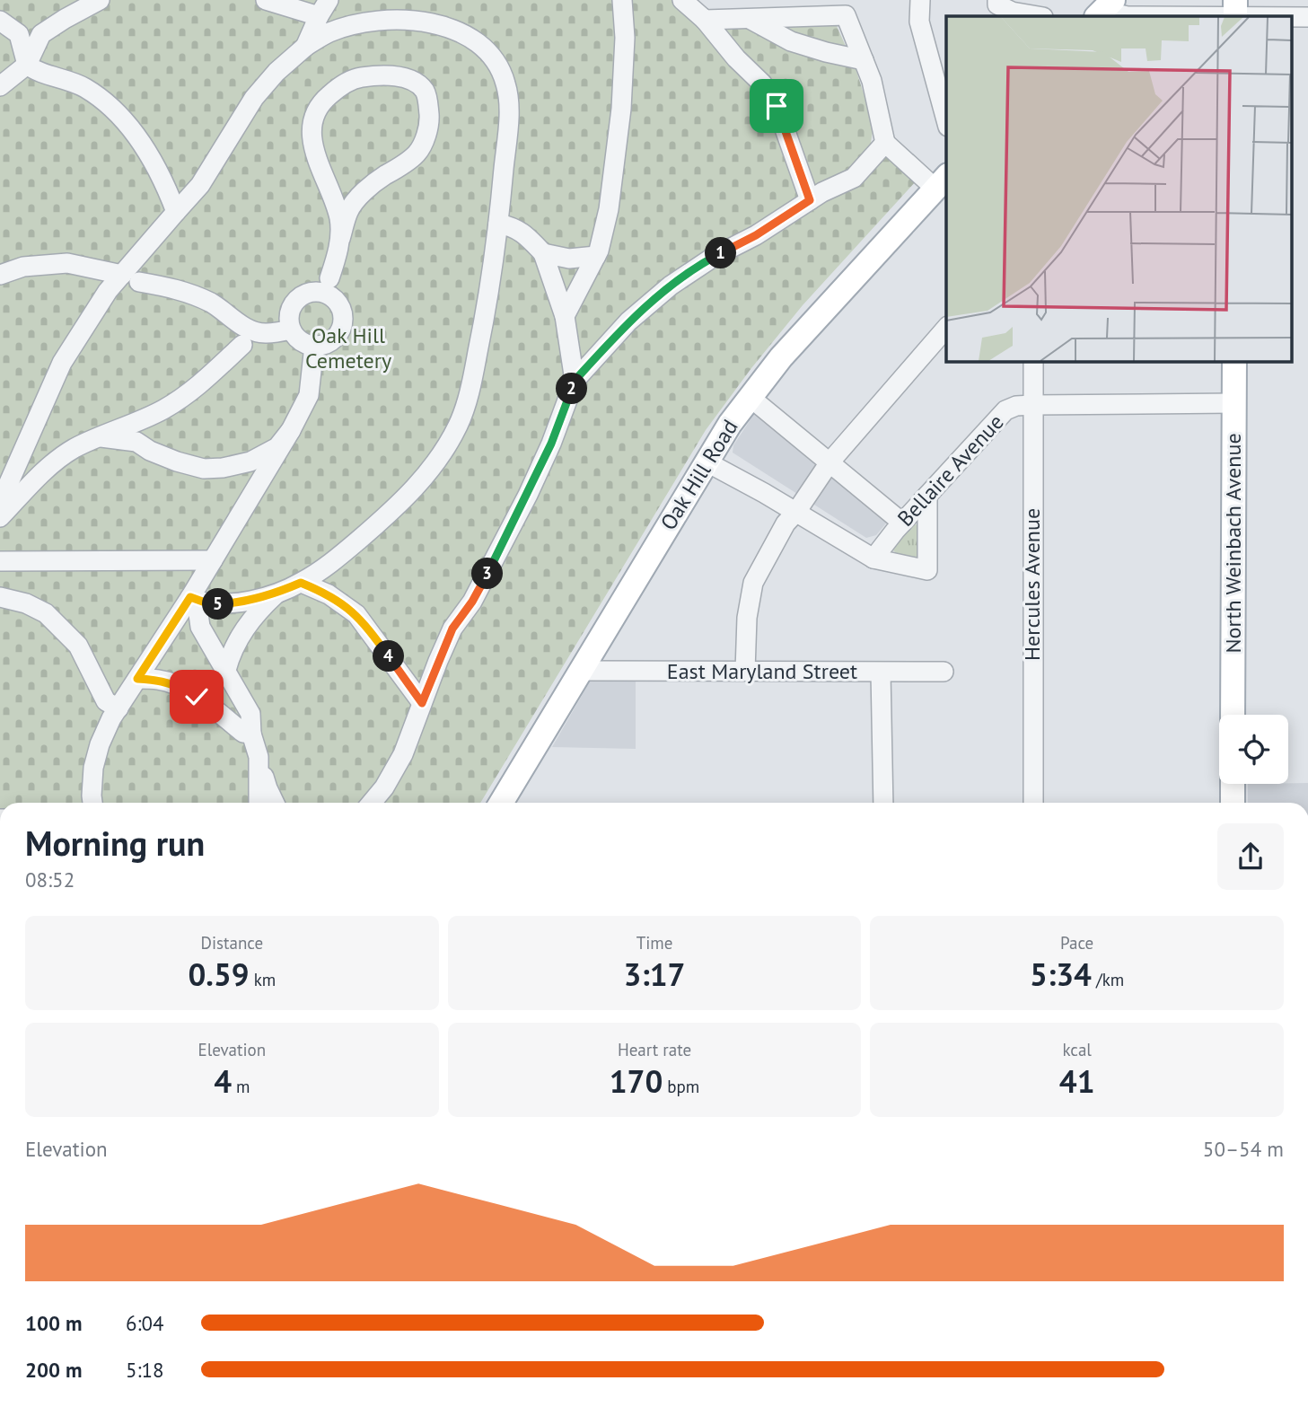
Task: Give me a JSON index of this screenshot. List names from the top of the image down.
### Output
{
  "streets": {
    "main road": ["Oak Hill Road", "North Weinbach Avenue"],
    "street": ["Bellaire Avenue", "Hercules Avenue", "East Maryland Street"]
  },
  "crossings": [
    ["Bellaire Avenue", "North Weinbach Avenue"],
    ["Bellaire Avenue", "Hercules Avenue"],
    ["Oak Hill Road", "East Maryland Street"]
  ],
  "parks": ["Oak Hill Cemetery"],
  "page": {
    "pins": [
      "1",
      "2",
      "3",
      "5",
      "4"
    ],
    "heading": ["Morning run", "08:52"],
    "stats": [
      ["Distance", "0.59 km"],
      ["Time", "3:17"],
      ["Pace", "5:34 /km"],
      ["Elevation", "4 m"],
      ["Heart rate", "170 bpm"],
      ["kcal", "41"]
    ],
    "chart": ["Elevation", "50–54 m"],
    "list": [
      {
        "name": "100 m",
        "note": "6:04"
      },
      {
        "name": "200 m",
        "note": "5:18"
      }
    ]
  }
}
